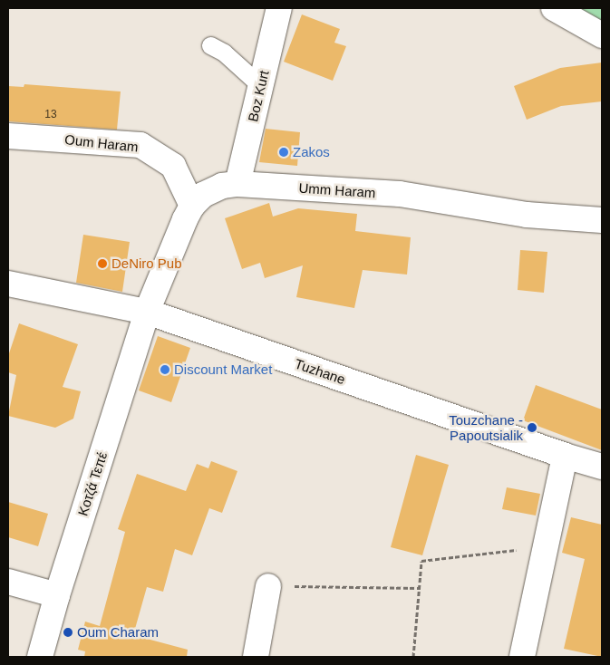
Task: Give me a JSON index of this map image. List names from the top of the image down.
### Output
{
  "streets": {
    "street": [
      "Boz Kurt",
      "Oum Haram",
      "Umm Haram",
      "Tuzhane",
      "Κοτζά Τεπέ"
    ]
  },
  "crossings": [
    ["Boz Kurt", "Umm Haram"],
    ["Oum Haram", "Umm Haram"],
    ["Umm Haram", "Tuzhane"],
    ["Umm Haram", "Κοτζά Τεπέ"],
    ["Tuzhane", "Κοτζά Τεπέ"]
  ],
  "places": [
    "Zakos",
    "DeNiro Pub",
    "Discount Market",
    "Touzchane - Papoutsialik",
    "Oum Charam"
  ],
  "house_numbers": ["13"]
}
